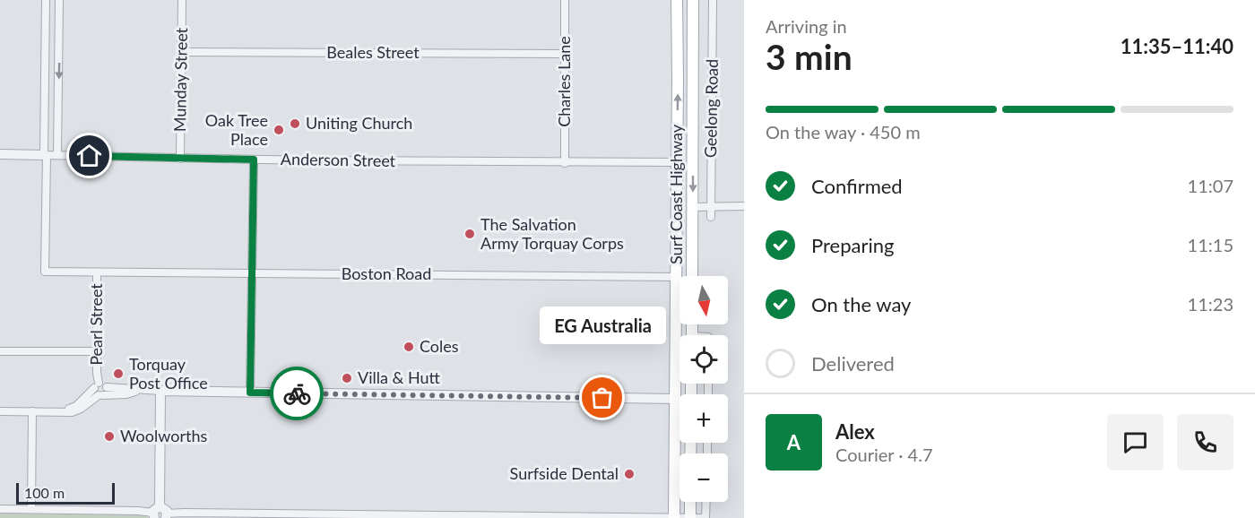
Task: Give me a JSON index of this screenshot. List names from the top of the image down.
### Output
{
  "streets": {
    "main road": ["Surf Coast Highway"],
    "street": [
      "Beales Street",
      "Munday Street",
      "Charles Lane",
      "Geelong Road",
      "Anderson Street",
      "Boston Road",
      "Pearl Street"
    ]
  },
  "crossings": [
    ["Beales Street", "Munday Street"],
    ["Beales Street", "Charles Lane"],
    ["Munday Street", "Anderson Street"],
    ["Charles Lane", "Anderson Street"],
    ["Anderson Street", "Surf Coast Highway"],
    ["Anderson Street", "Pearl Street"],
    ["Surf Coast Highway", "Boston Road"],
    ["Boston Road", "Pearl Street"]
  ],
  "places": [
    "Uniting Church",
    "Oak Tree Place",
    "The Salvation Army Torquay Corps",
    "Coles",
    "Torquay Post Office",
    "Villa & Hutt",
    "EG Australia",
    "Woolworths",
    "Surfside Dental"
  ],
  "scale_bar": "100 m",
  "north": "bottom",
  "page": {
    "heading": ["3 min", "Arriving in", "11:35–11:40"],
    "panel": ["Alex", "Courier · 4.7"],
    "bar": "On the way · 450 m",
    "list": [
      ["Confirmed", "11:07"],
      ["Preparing", "11:15"],
      ["On the way", "11:23"],
      "Delivered"
    ],
    "map_buttons": ["+", "−"],
    "bubble": "EG Australia",
    "round": "A",
    "scale": "100 m"
  }
}
